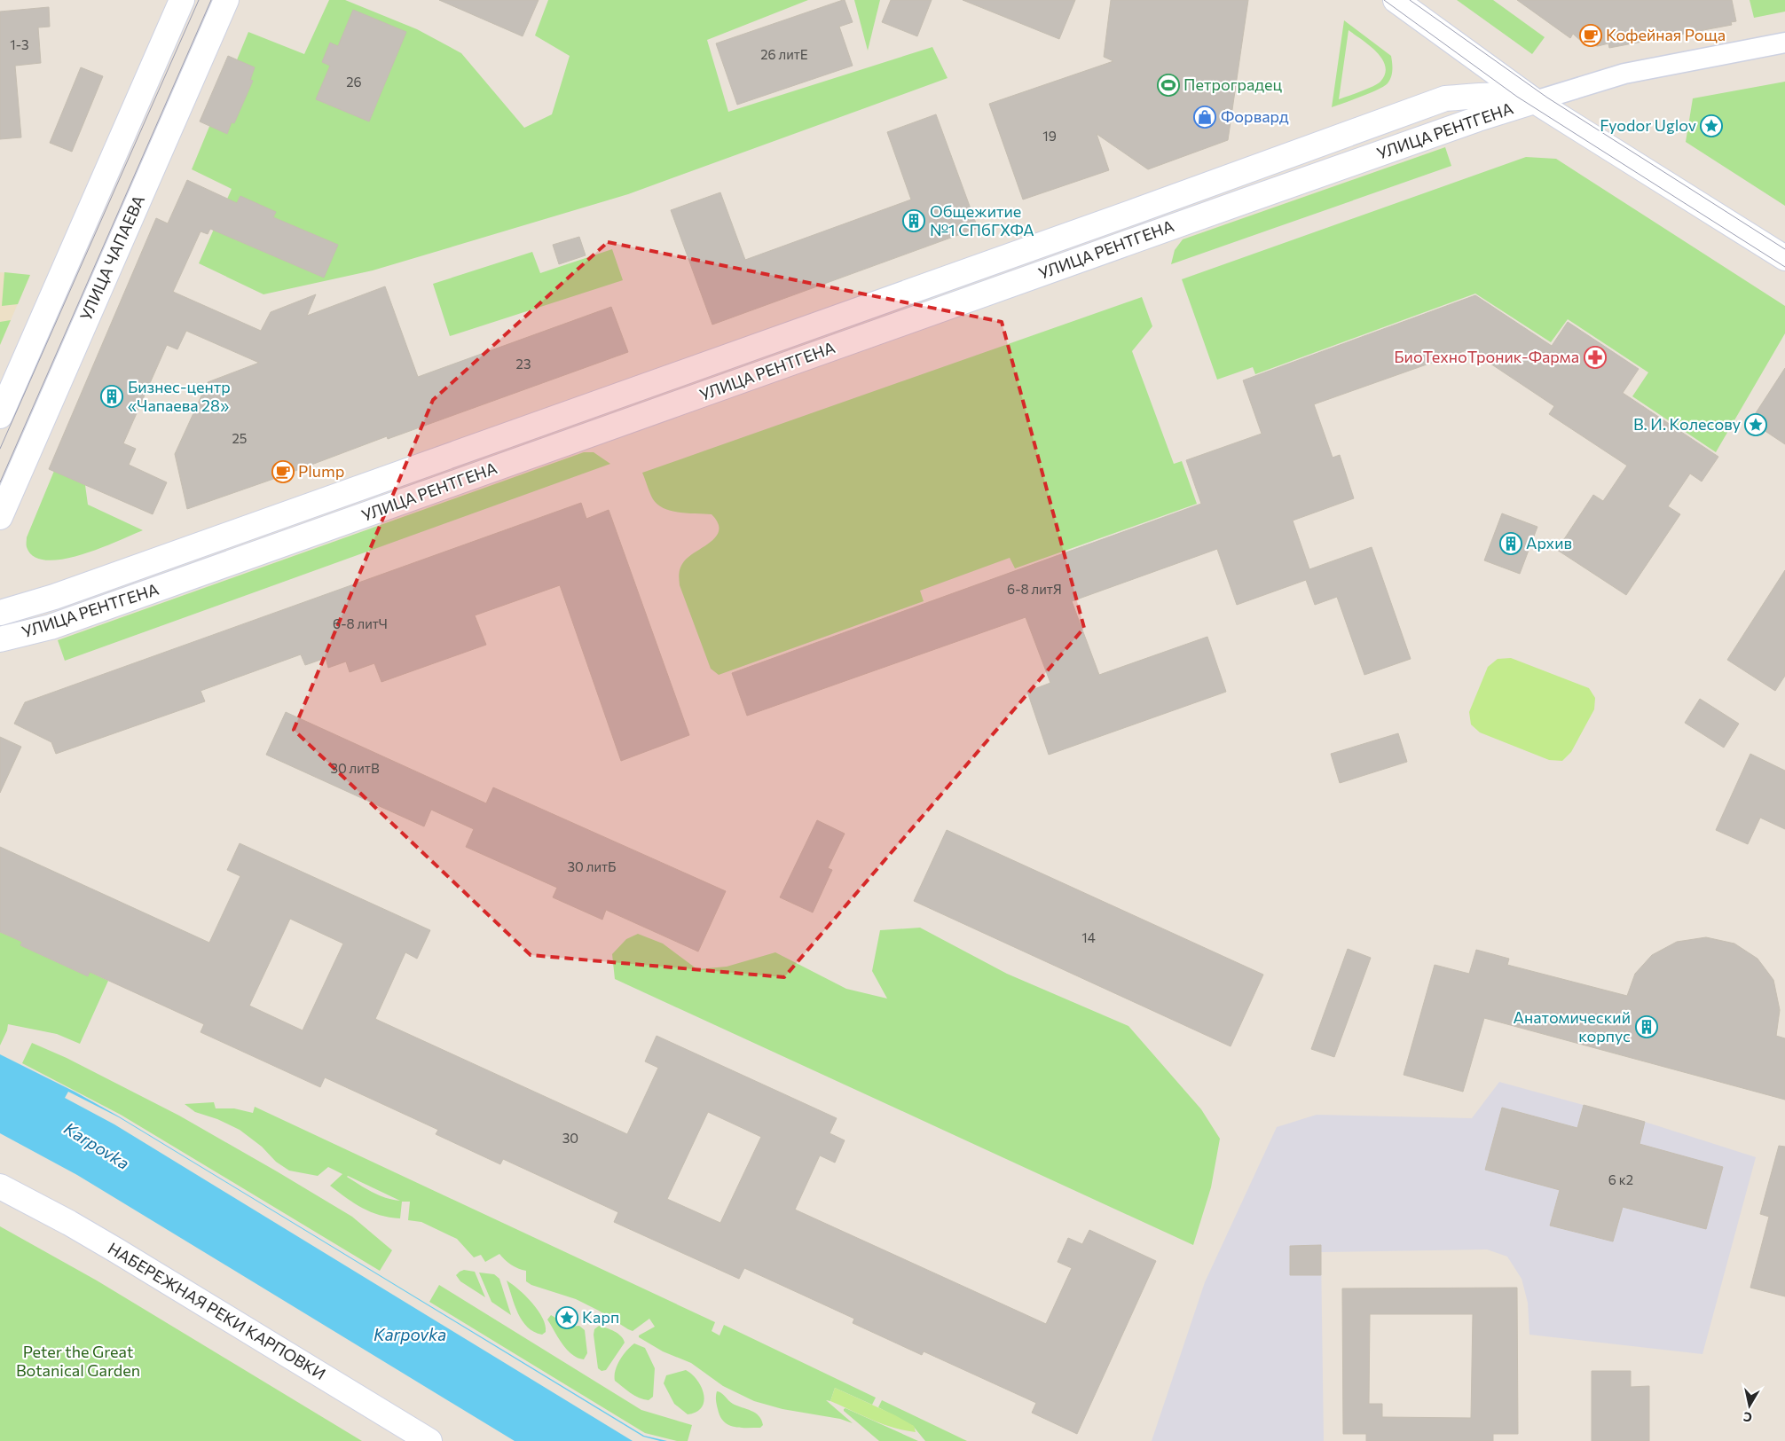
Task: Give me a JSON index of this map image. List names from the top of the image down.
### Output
{
  "streets": {
    "street": ["УЛИЦА РЕНТГЕНА", "УЛИЦА ЧАПАЕВА", "НАБЕРЕЖНАЯ РЕКИ КАРПОВКИ"]
  },
  "water": ["Karpovka"],
  "parks": ["Peter the Great Botanical Garden"],
  "places": {
    "cafe": ["Кофейная Роща", "Plump"],
    "sports": ["Петроградец"],
    "shop": ["Форвард"],
    "place": ["Fyodor Uglov", "В. И. Колесову", "Карп"],
    "building": [
      "Общежитие №1 СПбГХФА",
      "Бизнес-центр «Чапаева 28»",
      "Архив",
      "Анатомический корпус"
    ],
    "pharmacy": ["БиоТехноТроник-Фарма"]
  },
  "house_numbers": [
    "1-3",
    "26 литЕ",
    "26",
    "19",
    "23",
    "25",
    "6-8 литЯ",
    "6-8 литЧ",
    "30 литВ",
    "30 литБ",
    "14",
    "30",
    "6 к2"
  ],
  "north": "bottom"
}
